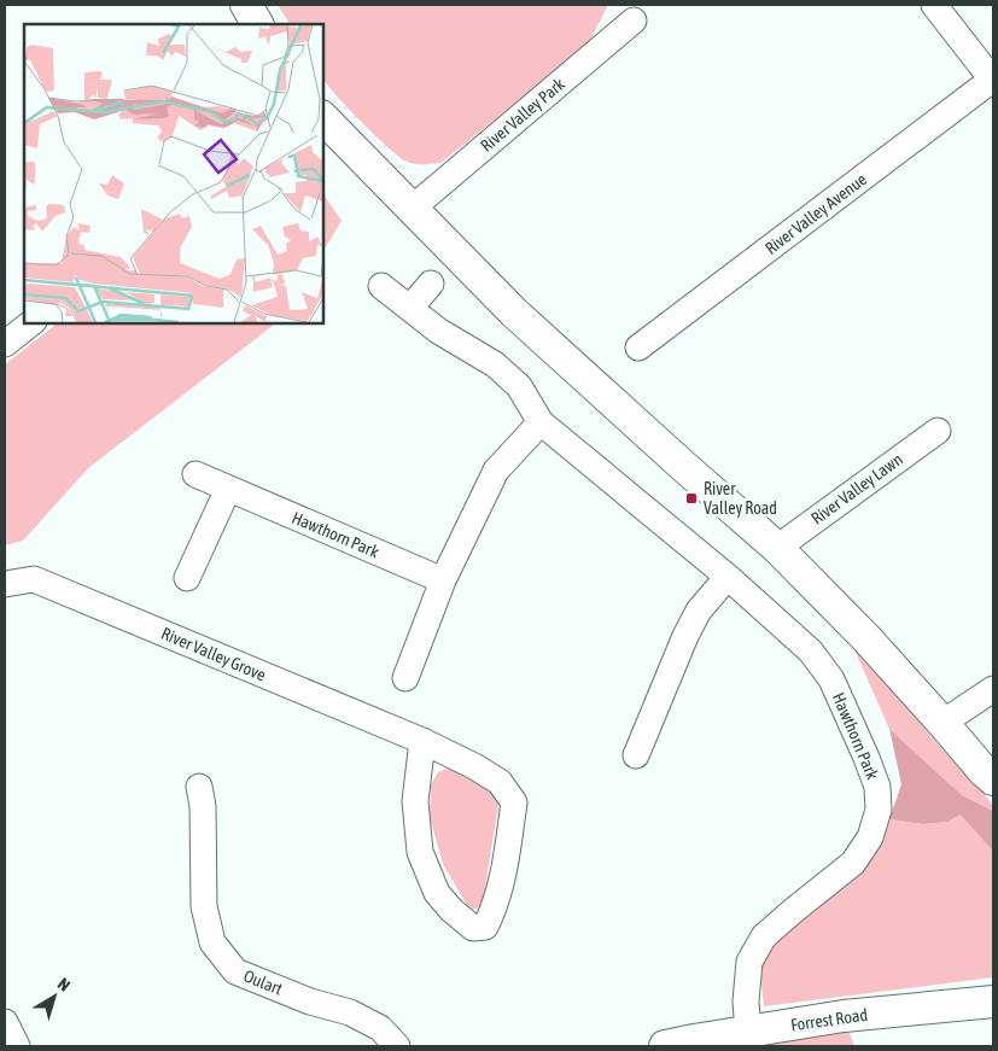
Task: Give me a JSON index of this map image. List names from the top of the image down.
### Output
{
  "streets": {
    "street": [
      "River Valley Park",
      "River Valley Avenue",
      "River Valley Lawn",
      "Hawthorn Park",
      "River Valley Grove",
      "Oulart",
      "Forrest Road"
    ]
  },
  "crossings": [
    ["Hawthorn Park", "Forrest Road"]
  ],
  "places": {
    "transit": ["River Valley Road"]
  },
  "north": "top right"
}
